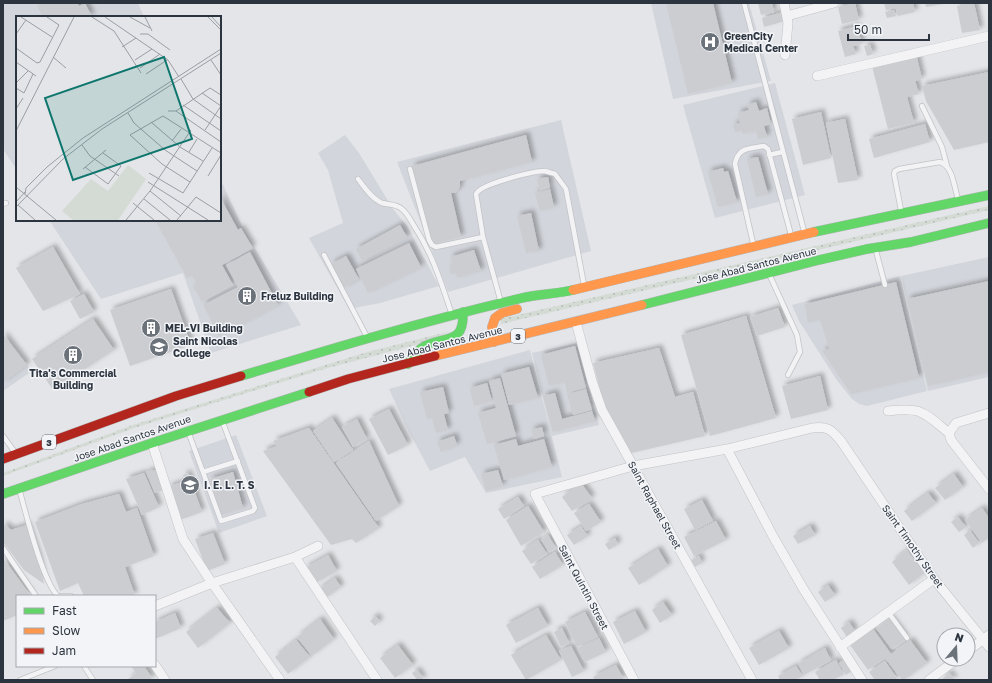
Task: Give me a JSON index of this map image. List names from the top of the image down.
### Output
{
  "streets": {
    "highway": ["Jose Abad Santos Avenue", "3"],
    "street": ["Saint Raphael Street", "Saint Timothy Street", "Saint Quintin Street"]
  },
  "crossings": [
    ["Jose Abad Santos Avenue", "Saint Raphael Street"],
    ["Saint Raphael Street", "Saint Timothy Street"],
    ["Saint Timothy Street", "Saint Quintin Street"]
  ],
  "places": {
    "hospital": ["GreenCity Medical Center"],
    "building": ["Freluz Building", "MEL-VI Building", "Tita's Commercial Building"],
    "school or university": ["Saint Nicolas College", "I. E. L. T. S"]
  },
  "legend": ["Fast", "Slow", "Jam"],
  "scale_bar": "50 m",
  "north": "top"
}
